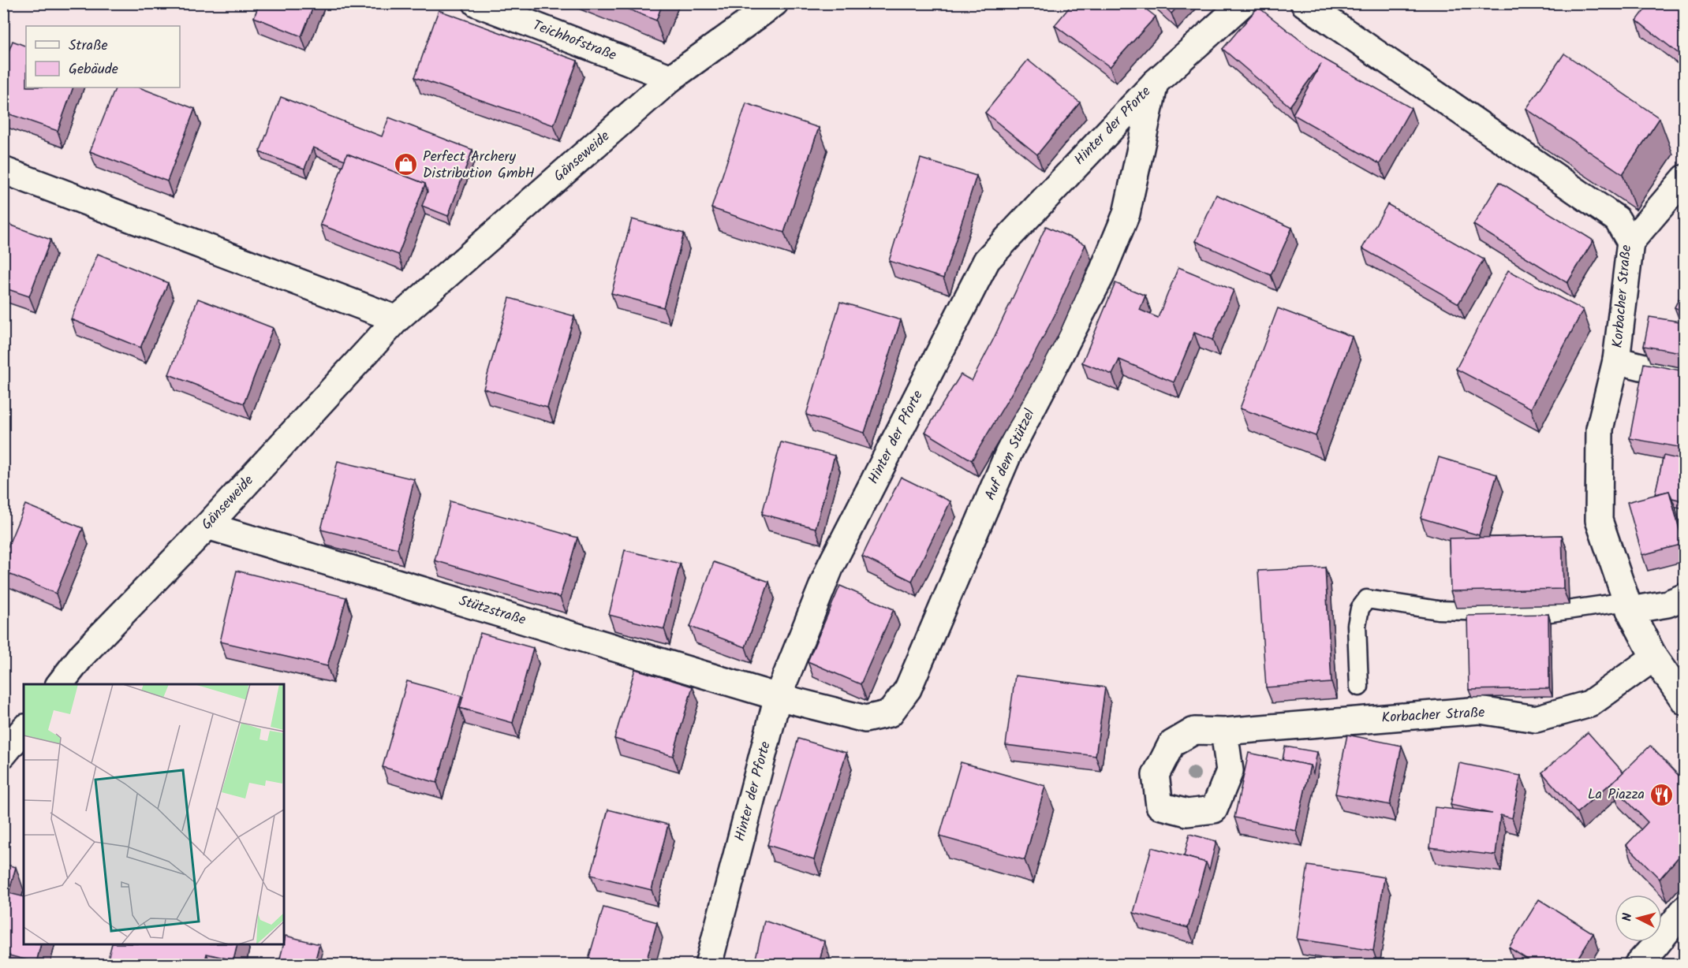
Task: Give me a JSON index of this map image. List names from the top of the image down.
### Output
{
  "streets": {
    "street": [
      "Teichhofstraße",
      "Hinter der Pforte",
      "Gänseweide",
      "Korbacher Straße",
      "Auf dem Stützel",
      "Stützstraße"
    ]
  },
  "crossings": [
    ["Teichhofstraße", "Gänseweide"],
    ["Hinter der Pforte", "Auf dem Stützel"],
    ["Hinter der Pforte", "Stützstraße"],
    ["Gänseweide", "Stützstraße"],
    ["Auf dem Stützel", "Stützstraße"]
  ],
  "places": {
    "shop": ["Perfect Archery Distribution GmbH"],
    "restaurant": ["La Piazza"]
  },
  "legend": ["Straße", "Gebäude"],
  "north": "left"
}
